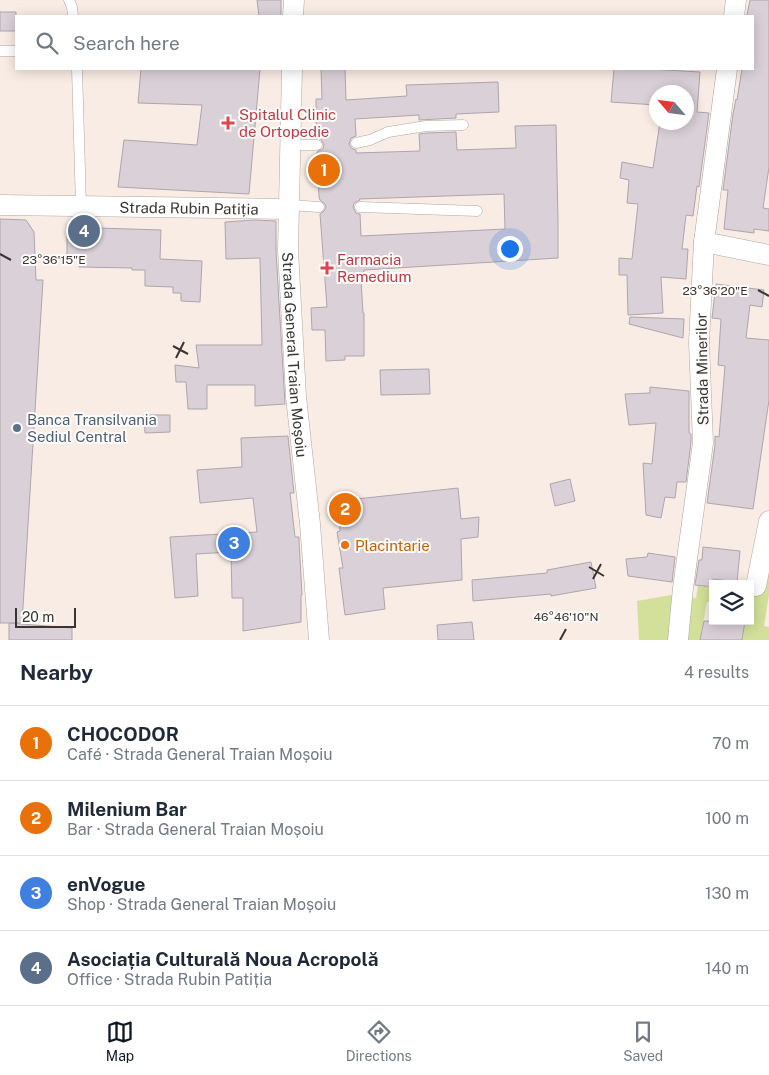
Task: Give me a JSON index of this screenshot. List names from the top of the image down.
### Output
{
  "streets": {
    "street": ["Strada Rubin Patiția", "Strada General Traian Moșoiu", "Strada Minerilor"]
  },
  "crossings": [
    ["Strada Rubin Patiția", "Strada General Traian Moșoiu"]
  ],
  "places": {
    "health": ["Spitalul Clinic de Ortopedie", "Farmacia Remedium"],
    "other": ["Banca Transilvania Sediul Central", "Placintarie"]
  },
  "scale_bar": "20 m",
  "north": "top left",
  "page": {
    "search": "Search here",
    "pins": [
      "1",
      "4",
      "2",
      "3"
    ],
    "scale": "20 m",
    "heading": ["Nearby", "4 results"],
    "list": [
      {
        "mark": "1",
        "name": "CHOCODOR",
        "note": "Café · Strada General Traian Moșoiu",
        "value": "70 m"
      },
      {
        "mark": "2",
        "name": "Milenium Bar",
        "note": "Bar · Strada General Traian Moșoiu",
        "value": "100 m"
      },
      {
        "mark": "3",
        "name": "enVogue",
        "note": "Shop · Strada General Traian Moșoiu",
        "value": "130 m"
      },
      {
        "mark": "4",
        "name": "Asociația Culturală Noua Acropolă",
        "note": "Office · Strada Rubin Patiția",
        "value": "140 m"
      }
    ],
    "nav": ["Map", "Directions", "Saved"]
  },
  "coordinates": ["23°36'15\"E", "23°36'20\"E", "46°46'10\"N"]
}
